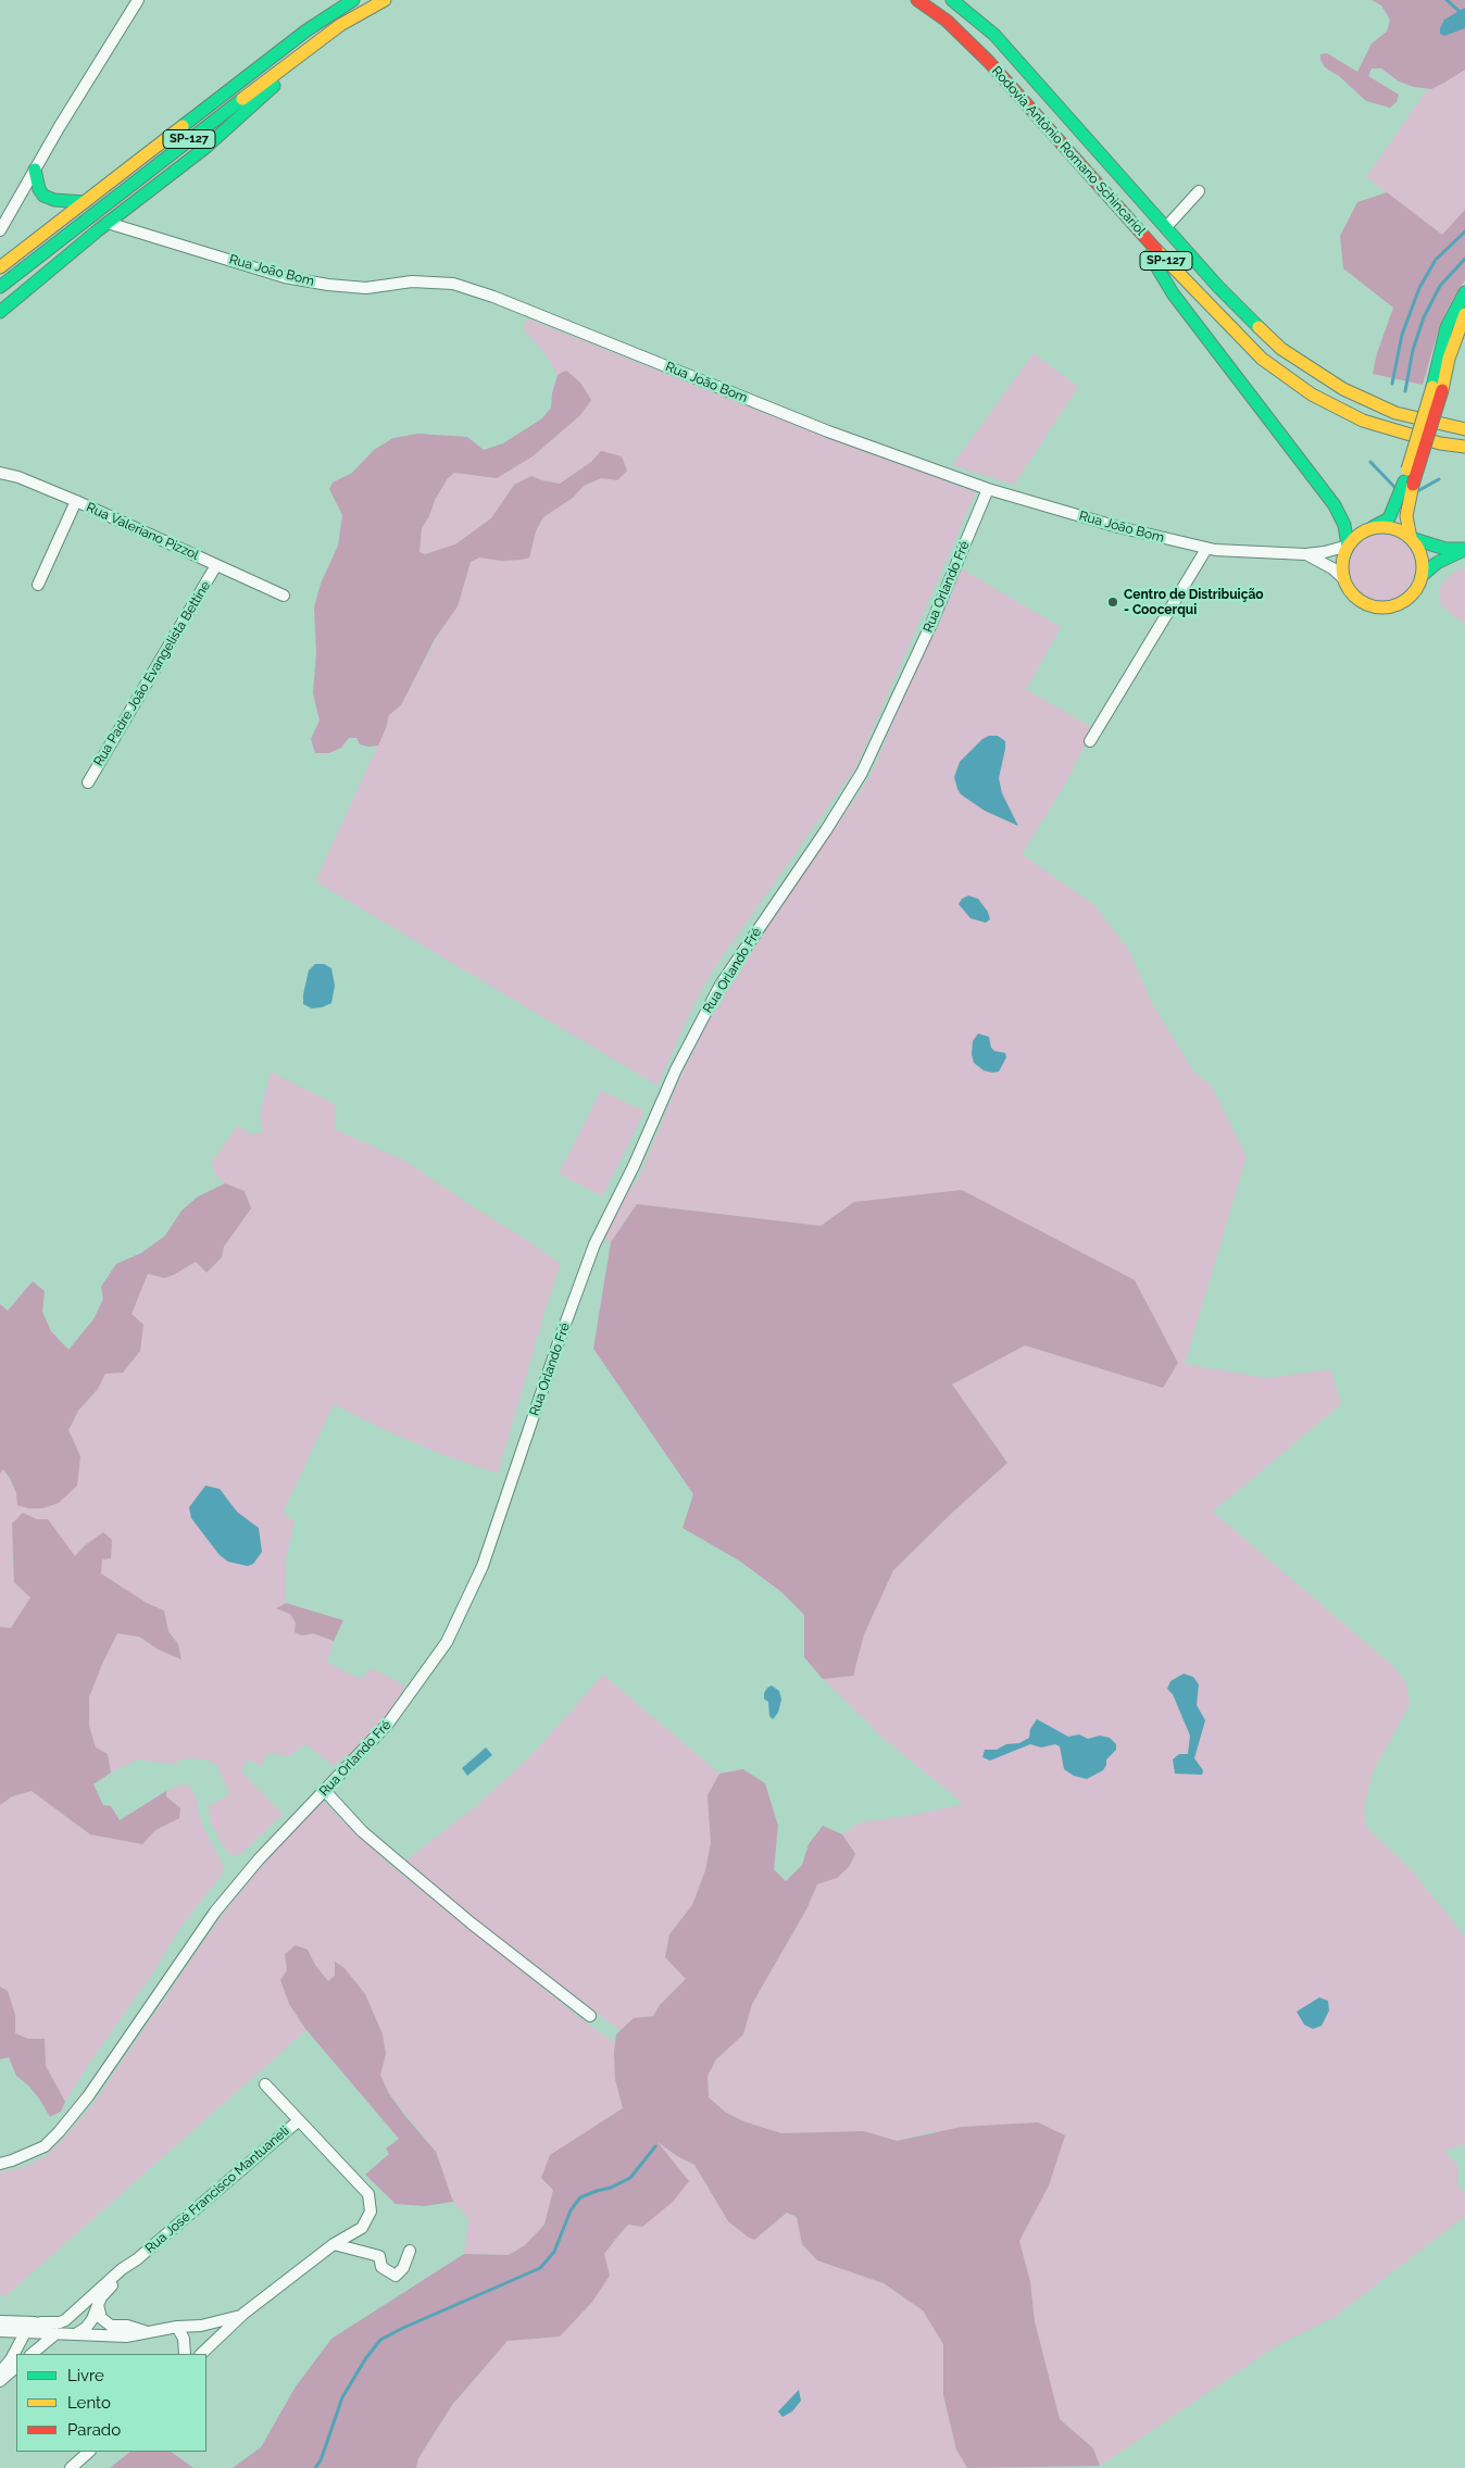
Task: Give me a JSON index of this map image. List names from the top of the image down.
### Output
{
  "streets": {
    "main road": ["SP-127", "Rodovia Antônio Romano Schincariol"],
    "street": [
      "Rua João Bom",
      "Rua Valeriano Pizzol",
      "Rua Orlando Fré",
      "Rua Padre João Evangelista Bettine",
      "Rua José Francisco Mantuaneli"
    ]
  },
  "crossings": [
    ["Rua João Bom", "Rua Orlando Fré"],
    ["Rua Valeriano Pizzol", "Rua Padre João Evangelista Bettine"]
  ],
  "places": ["Centro de Distribuição - Coocerqui"],
  "legend": ["Livre", "Lento", "Parado"]
}
